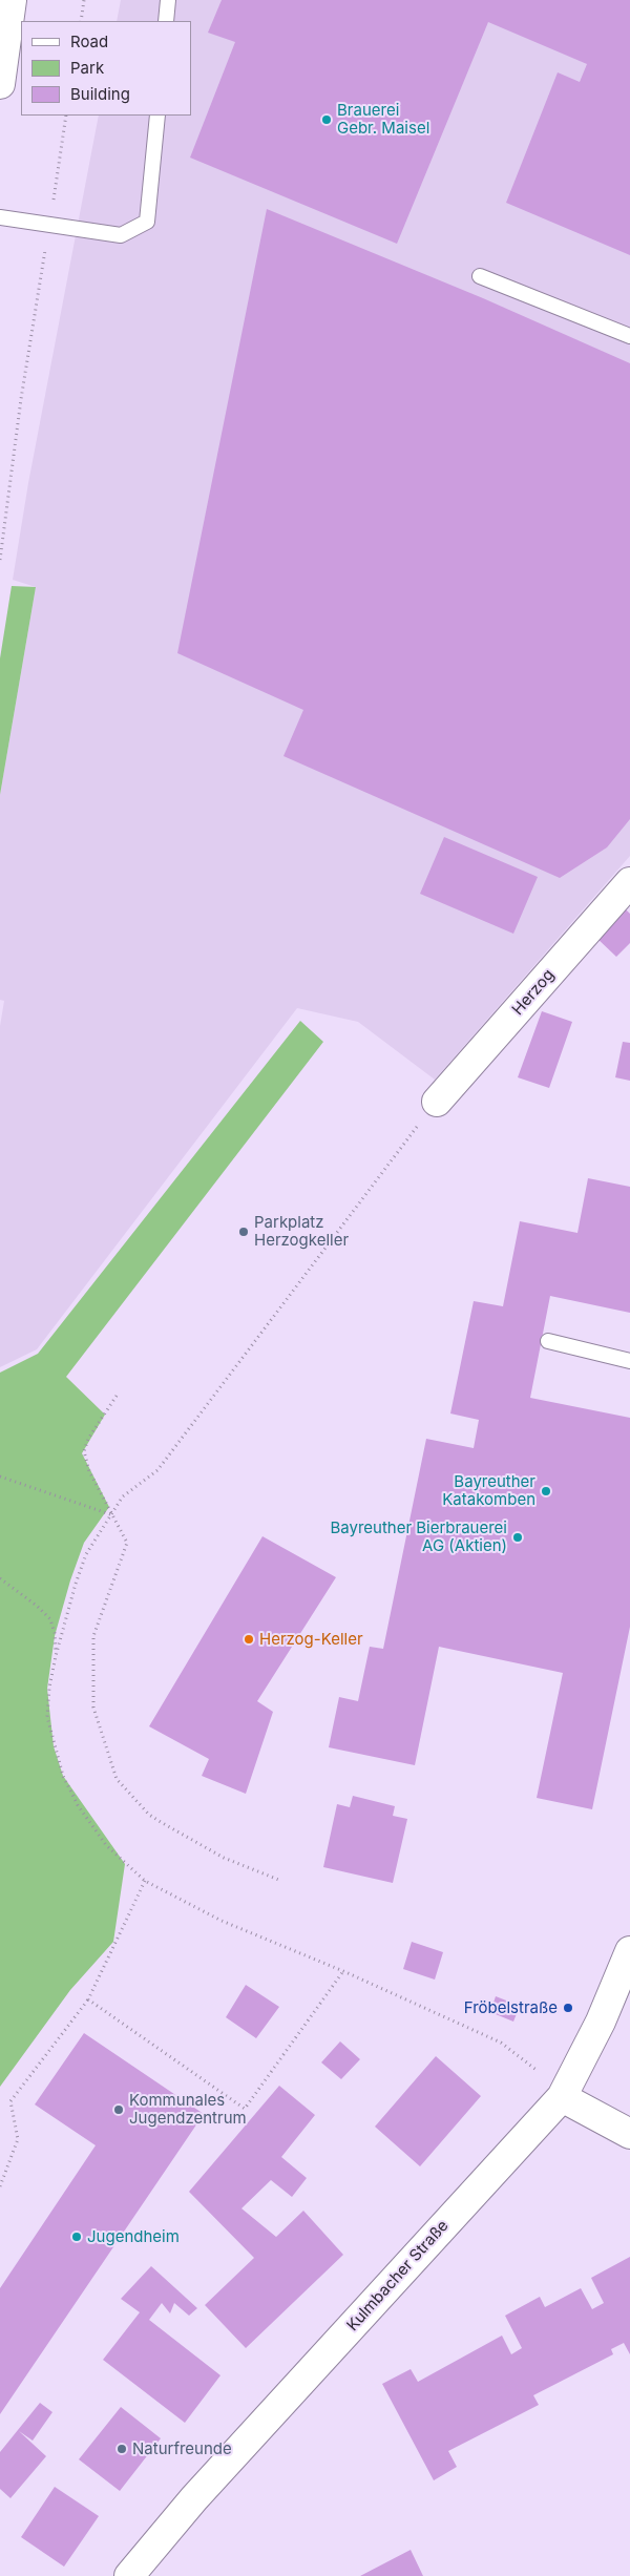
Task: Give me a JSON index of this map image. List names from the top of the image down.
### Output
{
  "streets": {
    "street": ["Herzog", "Kulmbacher Straße"]
  },
  "places": [
    "Brauerei Gebr. Maisel",
    "Parkplatz Herzogkeller",
    "Bayreuther Katakomben",
    "Bayreuther Bierbrauerei AG (Aktien)",
    "Herzog-Keller",
    "Fröbelstraße",
    "Kommunales Jugendzentrum",
    "Jugendheim",
    "Naturfreunde"
  ],
  "legend": ["Road", "Park", "Building"]
}
